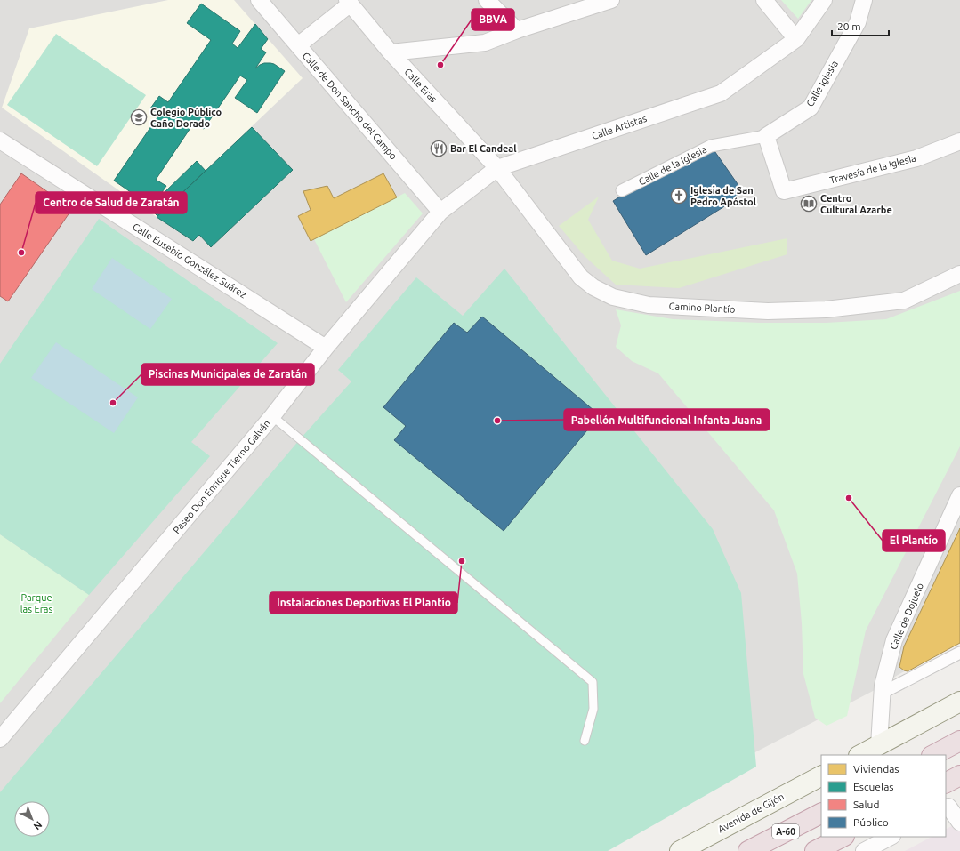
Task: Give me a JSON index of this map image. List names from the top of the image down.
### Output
{
  "streets": {
    "highway": ["A-60"],
    "main road": ["Avenida de Gijón"],
    "street": [
      "Calle Iglesia",
      "Calle Eras",
      "Calle de Don Sancho del Campo",
      "Calle Artistas",
      "Calle de la Iglesia",
      "Travesía de la Iglesia",
      "Calle Eusebio González Suárez",
      "Camino Plantío",
      "Paseo Don Enrique Tierno Galván",
      "Calle de Dojuelo"
    ]
  },
  "crossings": [
    ["Calle Iglesia", "Calle de la Iglesia"],
    ["Calle Iglesia", "Travesía de la Iglesia"],
    ["Calle Eras", "Calle Artistas"],
    ["Calle Eras", "Camino Plantío"],
    ["Calle de Don Sancho del Campo", "Calle Artistas"],
    ["Calle de Don Sancho del Campo", "Paseo Don Enrique Tierno Galván"],
    ["Calle Artistas", "Camino Plantío"],
    ["Calle Artistas", "Paseo Don Enrique Tierno Galván"],
    ["Calle de la Iglesia", "Travesía de la Iglesia"],
    ["Calle Eusebio González Suárez", "Paseo Don Enrique Tierno Galván"]
  ],
  "parks": ["Parque las Eras"],
  "places": {
    "other": [
      "BBVA",
      "Centro de Salud de Zaratán",
      "Piscinas Municipales de Zaratán",
      "Pabellón Multifuncional Infanta Juana",
      "El Plantío",
      "Instalaciones Deportivas El Plantío"
    ],
    "school or university": ["Colegio Público Caño Dorado"],
    "restaurant": ["Bar El Candeal"],
    "church": ["Iglesia de San Pedro Apóstol"],
    "library": ["Centro Cultural Azarbe"]
  },
  "legend": [
    "Viviendas",
    "Escuelas",
    "Salud",
    "Público"
  ],
  "scale_bar": "20 m",
  "north": "bottom right"
}
